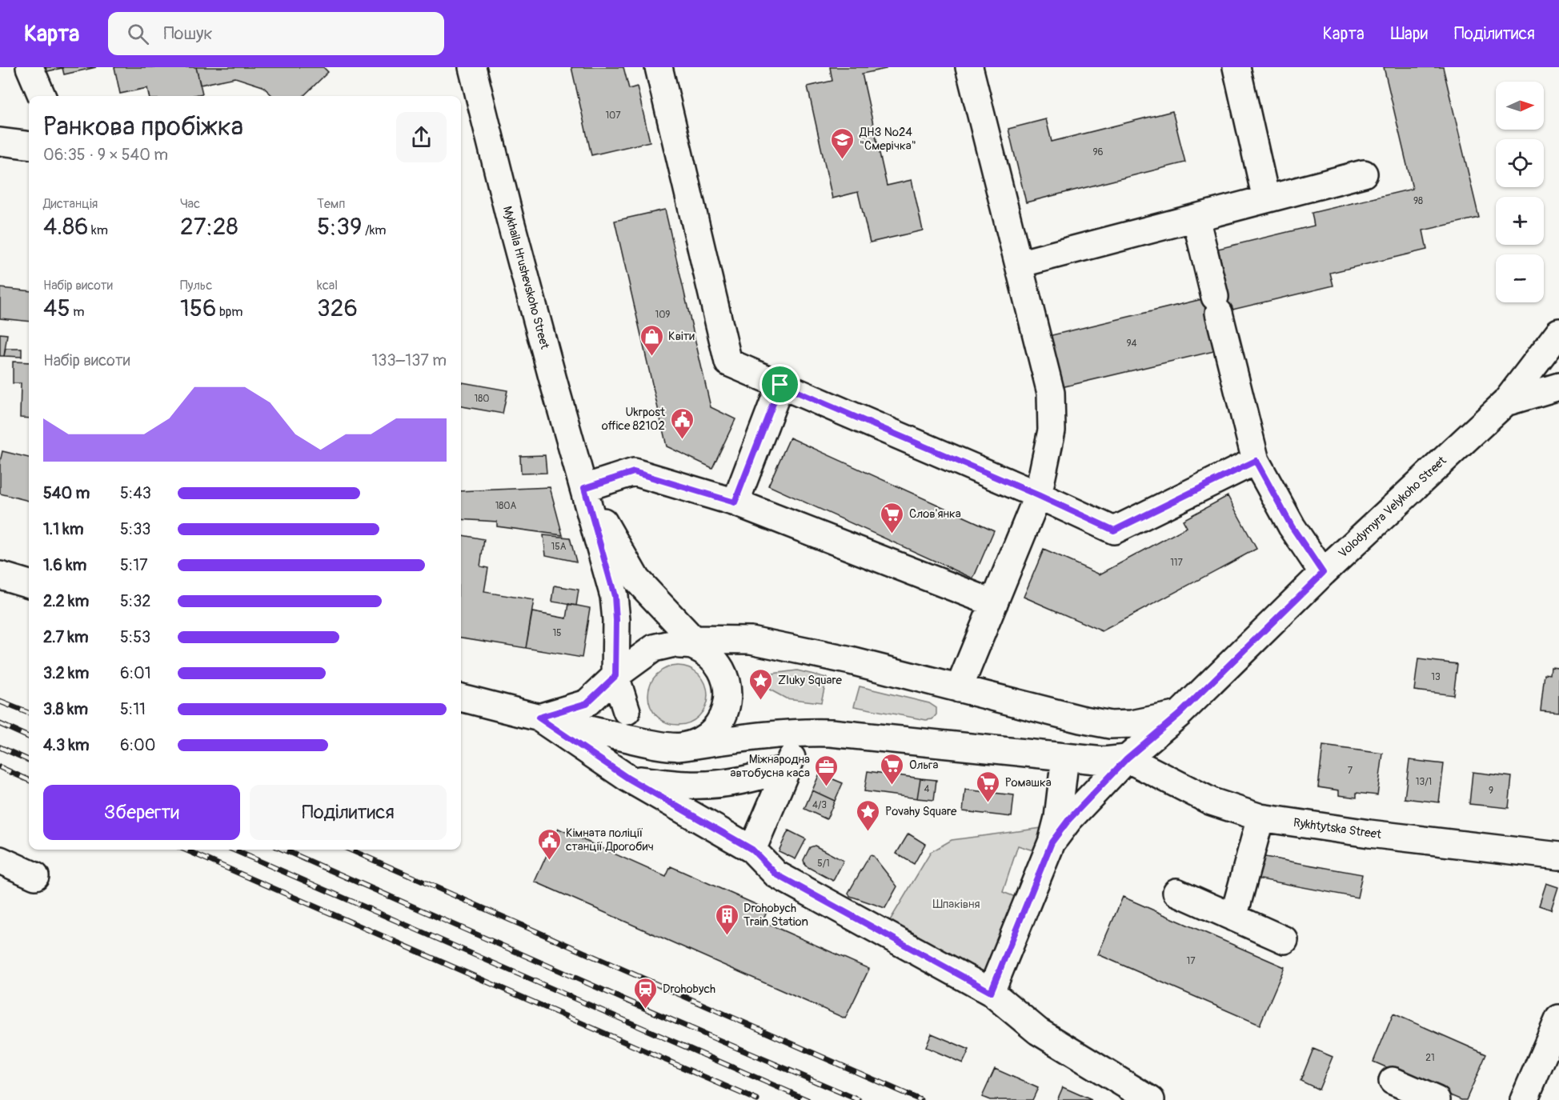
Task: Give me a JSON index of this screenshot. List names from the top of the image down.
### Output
{
  "streets": {
    "street": ["Mykhaila Hrushevskoho Street", "Volodymyra Velykoho Street", "Rykhtytska Street"]
  },
  "parks": ["Шпаківня"],
  "places": {
    "school or university": ["ДНЗ №24 \"Смерічка\""],
    "shop": ["Квіти"],
    "public building": ["Ukrpost office 82102", "Кімната поліції станції Дрогобич"],
    "supermarket": ["Слов'янка", "Ольга", "Ромашка"],
    "place": ["Zluky Square", "Povahy Square"],
    "office": ["Міжнародна автобусна каса"],
    "building": ["Drohobych Train Station"],
    "station": ["Drohobych"]
  },
  "house_numbers": [
    "107",
    "96",
    "98",
    "109",
    "94",
    "180",
    "180А",
    "15А",
    "117",
    "15",
    "13",
    "7",
    "13/1",
    "4",
    "9",
    "4/3",
    "5/1",
    "17",
    "21"
  ],
  "north": "right",
  "page": {
    "header": "Карта",
    "search": "Пошук",
    "nav": ["Карта", "Шари", "Поділитися"],
    "map_buttons": ["+", "−"],
    "heading": ["Ранкова пробіжка", "06:35 · 9 × 540 m"],
    "stats": [
      ["Дистанція", "4.86 km"],
      ["Час", "27:28"],
      ["Темп", "5:39 /km"],
      ["Набір висоти", "45 m"],
      ["Пульс", "156 bpm"],
      ["kcal", "326"]
    ],
    "chart": ["Набір висоти", "133–137 m"],
    "list": [
      {
        "name": "540 m",
        "note": "5:43"
      },
      {
        "name": "1.1 km",
        "note": "5:33"
      },
      {
        "name": "1.6 km",
        "note": "5:17"
      },
      {
        "name": "2.2 km",
        "note": "5:32"
      },
      {
        "name": "2.7 km",
        "note": "5:53"
      },
      {
        "name": "3.2 km",
        "note": "6:01"
      },
      {
        "name": "3.8 km",
        "note": "5:11"
      },
      {
        "name": "4.3 km",
        "note": "6:00"
      }
    ],
    "buttons": ["Зберегти", "Поділитися"]
  }
}
